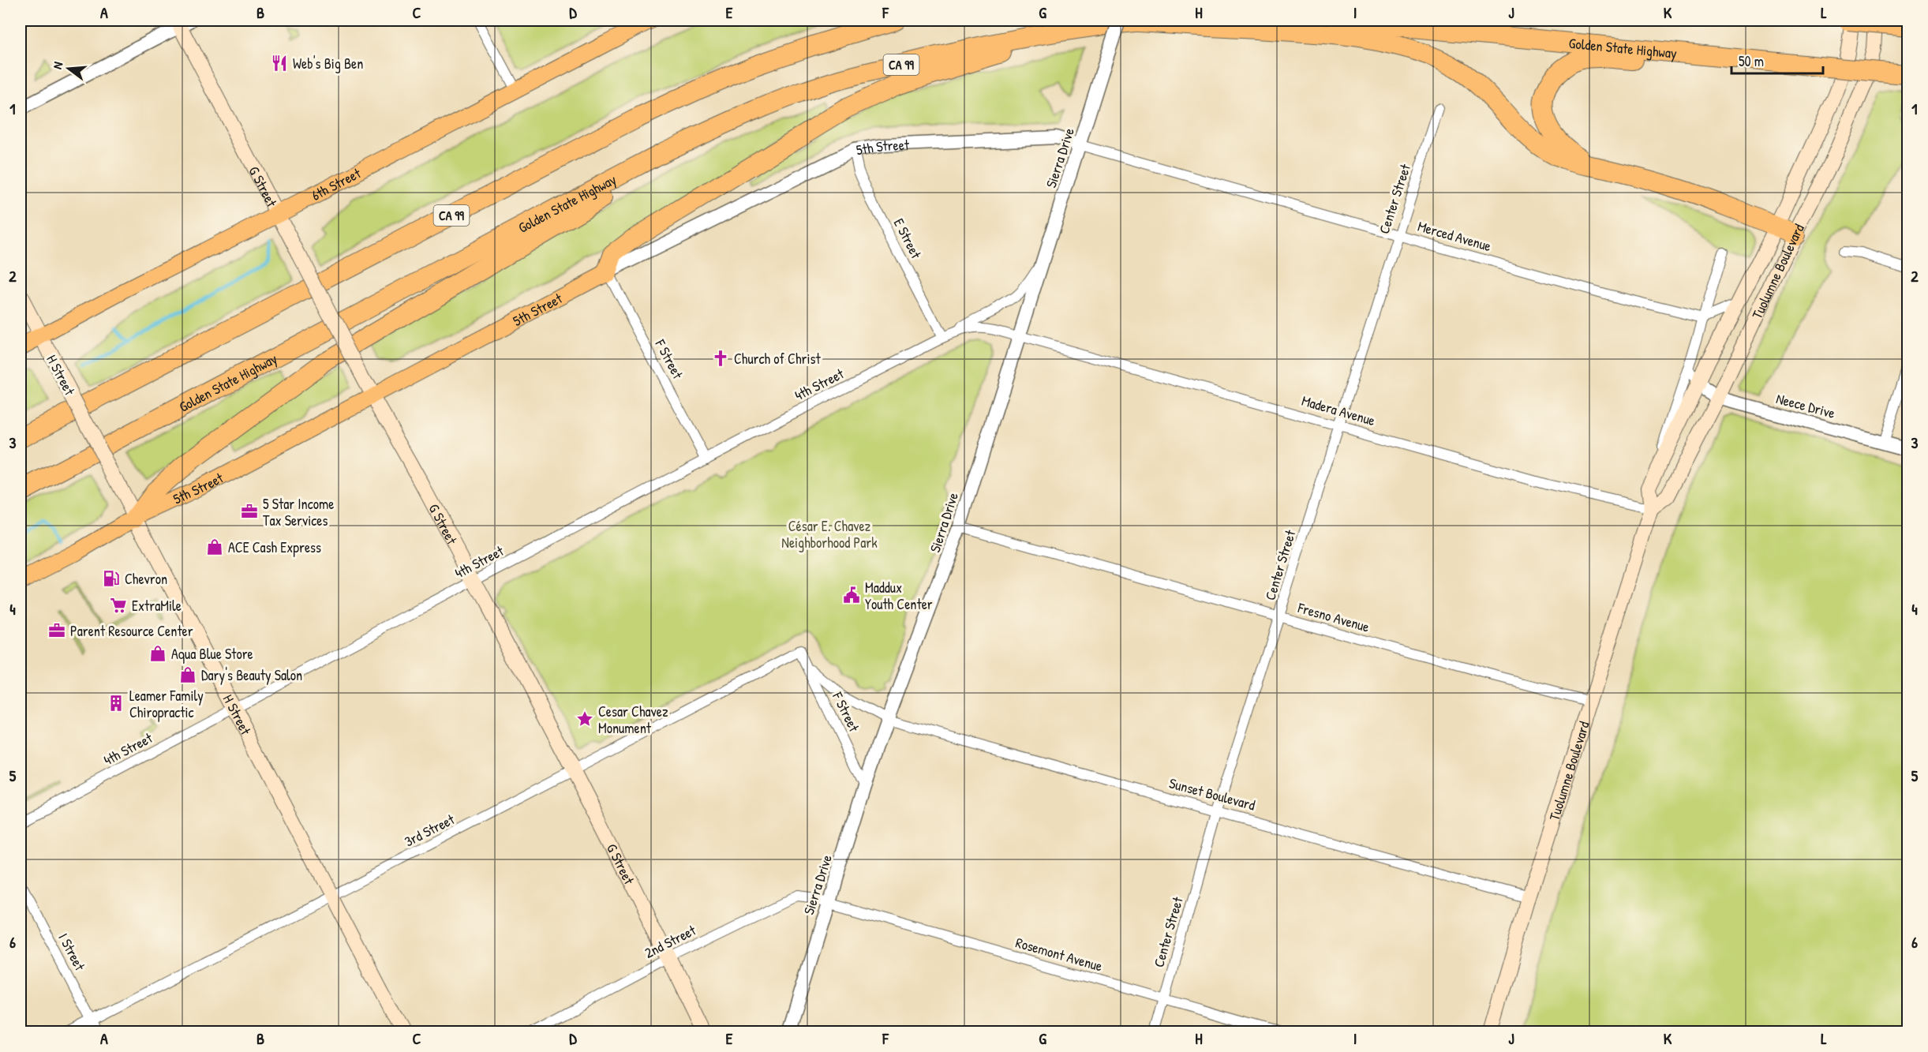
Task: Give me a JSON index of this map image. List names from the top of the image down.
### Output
{
  "streets": {
    "highway": ["Golden State Highway", "CA 99"],
    "main road": [
      "5th Street",
      "6th Street",
      "G Street",
      "Tuolumne Boulevard",
      "H Street"
    ],
    "street": [
      "Sierra Drive",
      "Center Street",
      "Merced Avenue",
      "E Street",
      "F Street",
      "4th Street",
      "Neece Drive",
      "Madera Avenue",
      "Fresno Avenue",
      "Sunset Boulevard",
      "3rd Street",
      "2nd Street",
      "I Street",
      "Rosemont Avenue"
    ]
  },
  "crossings": [
    ["Golden State Highway", "Sierra Drive"],
    ["5th Street", "Sierra Drive"],
    ["5th Street", "G Street"],
    ["5th Street", "Merced Avenue"],
    ["5th Street", "E Street"],
    ["5th Street", "F Street"],
    ["5th Street", "H Street"],
    ["Sierra Drive", "Merced Avenue"],
    ["Sierra Drive", "F Street"],
    ["Sierra Drive", "4th Street"],
    ["Sierra Drive", "Madera Avenue"],
    ["Sierra Drive", "Fresno Avenue"],
    ["Sierra Drive", "Sunset Boulevard"],
    ["Sierra Drive", "2nd Street"],
    ["Sierra Drive", "Rosemont Avenue"],
    ["6th Street", "G Street"],
    ["6th Street", "H Street"],
    ["G Street", "4th Street"],
    ["G Street", "3rd Street"],
    ["G Street", "2nd Street"],
    ["Center Street", "Merced Avenue"],
    ["Center Street", "Madera Avenue"],
    ["Center Street", "Fresno Avenue"],
    ["Center Street", "Sunset Boulevard"],
    ["Center Street", "Rosemont Avenue"],
    ["Merced Avenue", "Tuolumne Boulevard"],
    ["E Street", "4th Street"],
    ["Tuolumne Boulevard", "Neece Drive"],
    ["Tuolumne Boulevard", "Madera Avenue"],
    ["Tuolumne Boulevard", "Fresno Avenue"],
    ["Tuolumne Boulevard", "Sunset Boulevard"],
    ["F Street", "4th Street"],
    ["F Street", "3rd Street"],
    ["H Street", "4th Street"],
    ["H Street", "3rd Street"],
    ["4th Street", "Madera Avenue"],
    ["3rd Street", "I Street"],
    ["2nd Street", "Rosemont Avenue"]
  ],
  "parks": ["César E. Chavez Neighborhood Park"],
  "places": {
    "restaurant": ["Web's Big Ben"],
    "church": ["Church of Christ"],
    "office": ["5 Star Income Tax Services", "Parent Resource Center"],
    "shop": ["ACE Cash Express", "Aqua Blue Store", "Dary's Beauty Salon"],
    "fuel station": ["Chevron"],
    "public building": ["Maddux Youth Center"],
    "supermarket": ["ExtraMile"],
    "building": ["Leamer Family Chiropractic"],
    "place": ["Cesar Chavez Monument"]
  },
  "scale_bar": "50 m",
  "north": "left",
  "grid": {
    "columns": [
      "A",
      "B",
      "C",
      "D",
      "E",
      "F",
      "G",
      "H",
      "I",
      "J",
      "K",
      "L"
    ],
    "rows": [
      "1",
      "2",
      "3",
      "4",
      "5",
      "6"
    ]
  }
}
